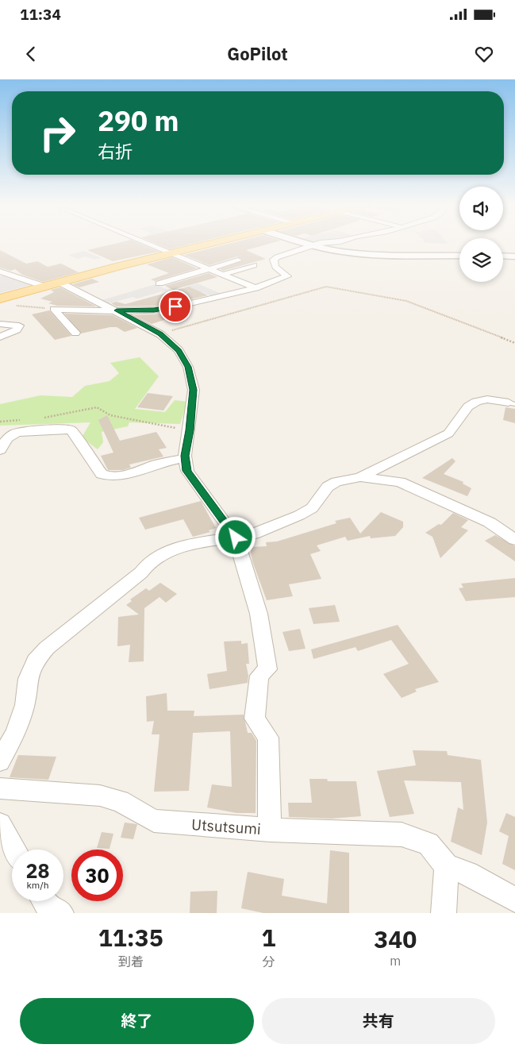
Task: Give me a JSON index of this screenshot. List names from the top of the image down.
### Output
{
  "streets": {
    "street": ["Utsutsumi"]
  },
  "page": {
    "status": "11:34",
    "header": "GoPilot",
    "turn": ["290 m", "右折"],
    "speed": "28 km/h",
    "limit": "30",
    "eta": [
      "11:35",
      "到着",
      "1",
      "分",
      "340",
      "m"
    ],
    "buttons": ["終了", "共有"]
  }
}
